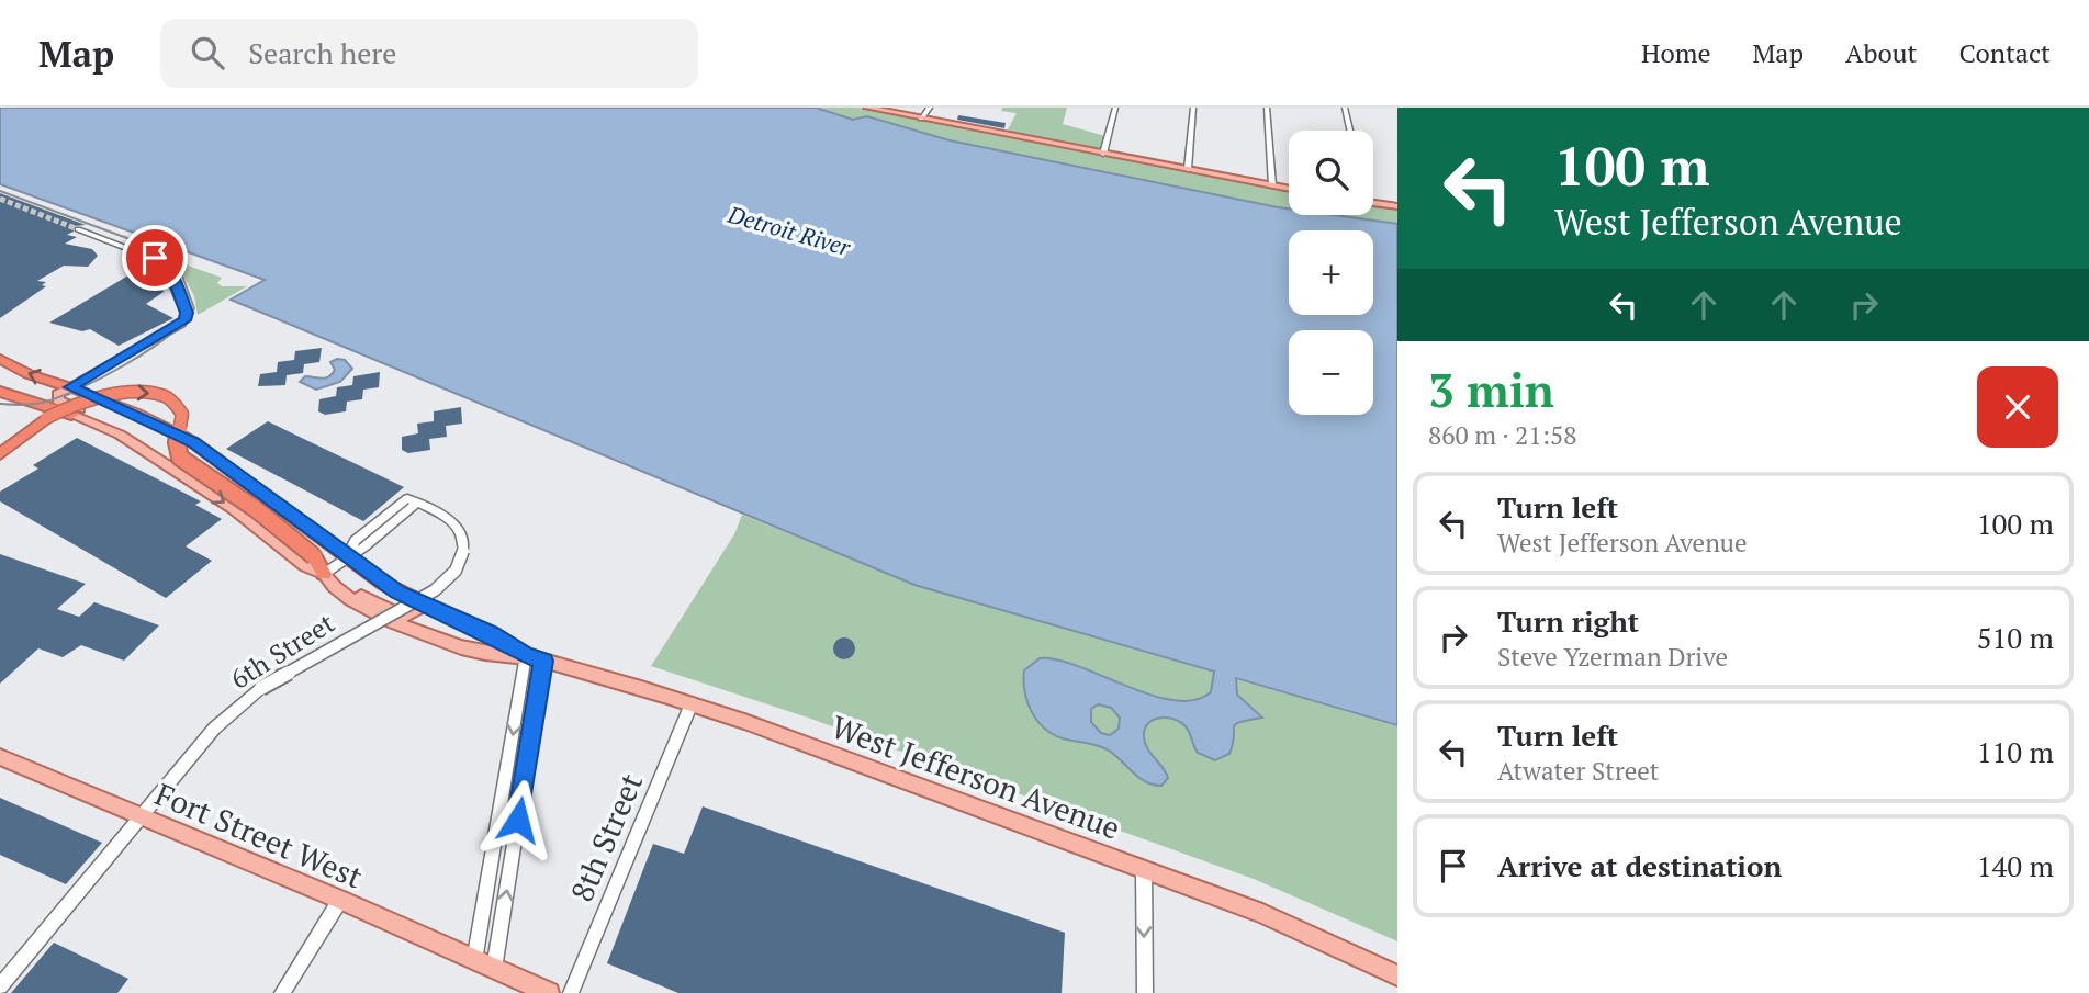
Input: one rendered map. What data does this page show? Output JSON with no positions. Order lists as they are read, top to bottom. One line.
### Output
{"streets":{"main road":["West Jefferson Avenue","Fort Street West"],"street":["6th Street","8th Street"]},"crossings":[["6th Street","West Jefferson Avenue"],["6th Street","Fort Street West"],["West Jefferson Avenue","8th Street"]],"water":["Detroit River"],"page":{"header":"Map","search":"Search here","nav":["Home","Map","About","Contact"],"turn":["100 m","West Jefferson Avenue"],"map_buttons":["+","−"],"heading":["3 min","860 m · 21:58"],"list":[{"name":"Turn left","note":"West Jefferson Avenue","value":"100 m"},{"name":"Turn right","note":"Steve Yzerman Drive","value":"510 m"},{"name":"Turn left","note":"Atwater Street","value":"110 m"},{"name":"Arrive at destination","value":"140 m"}]}}
